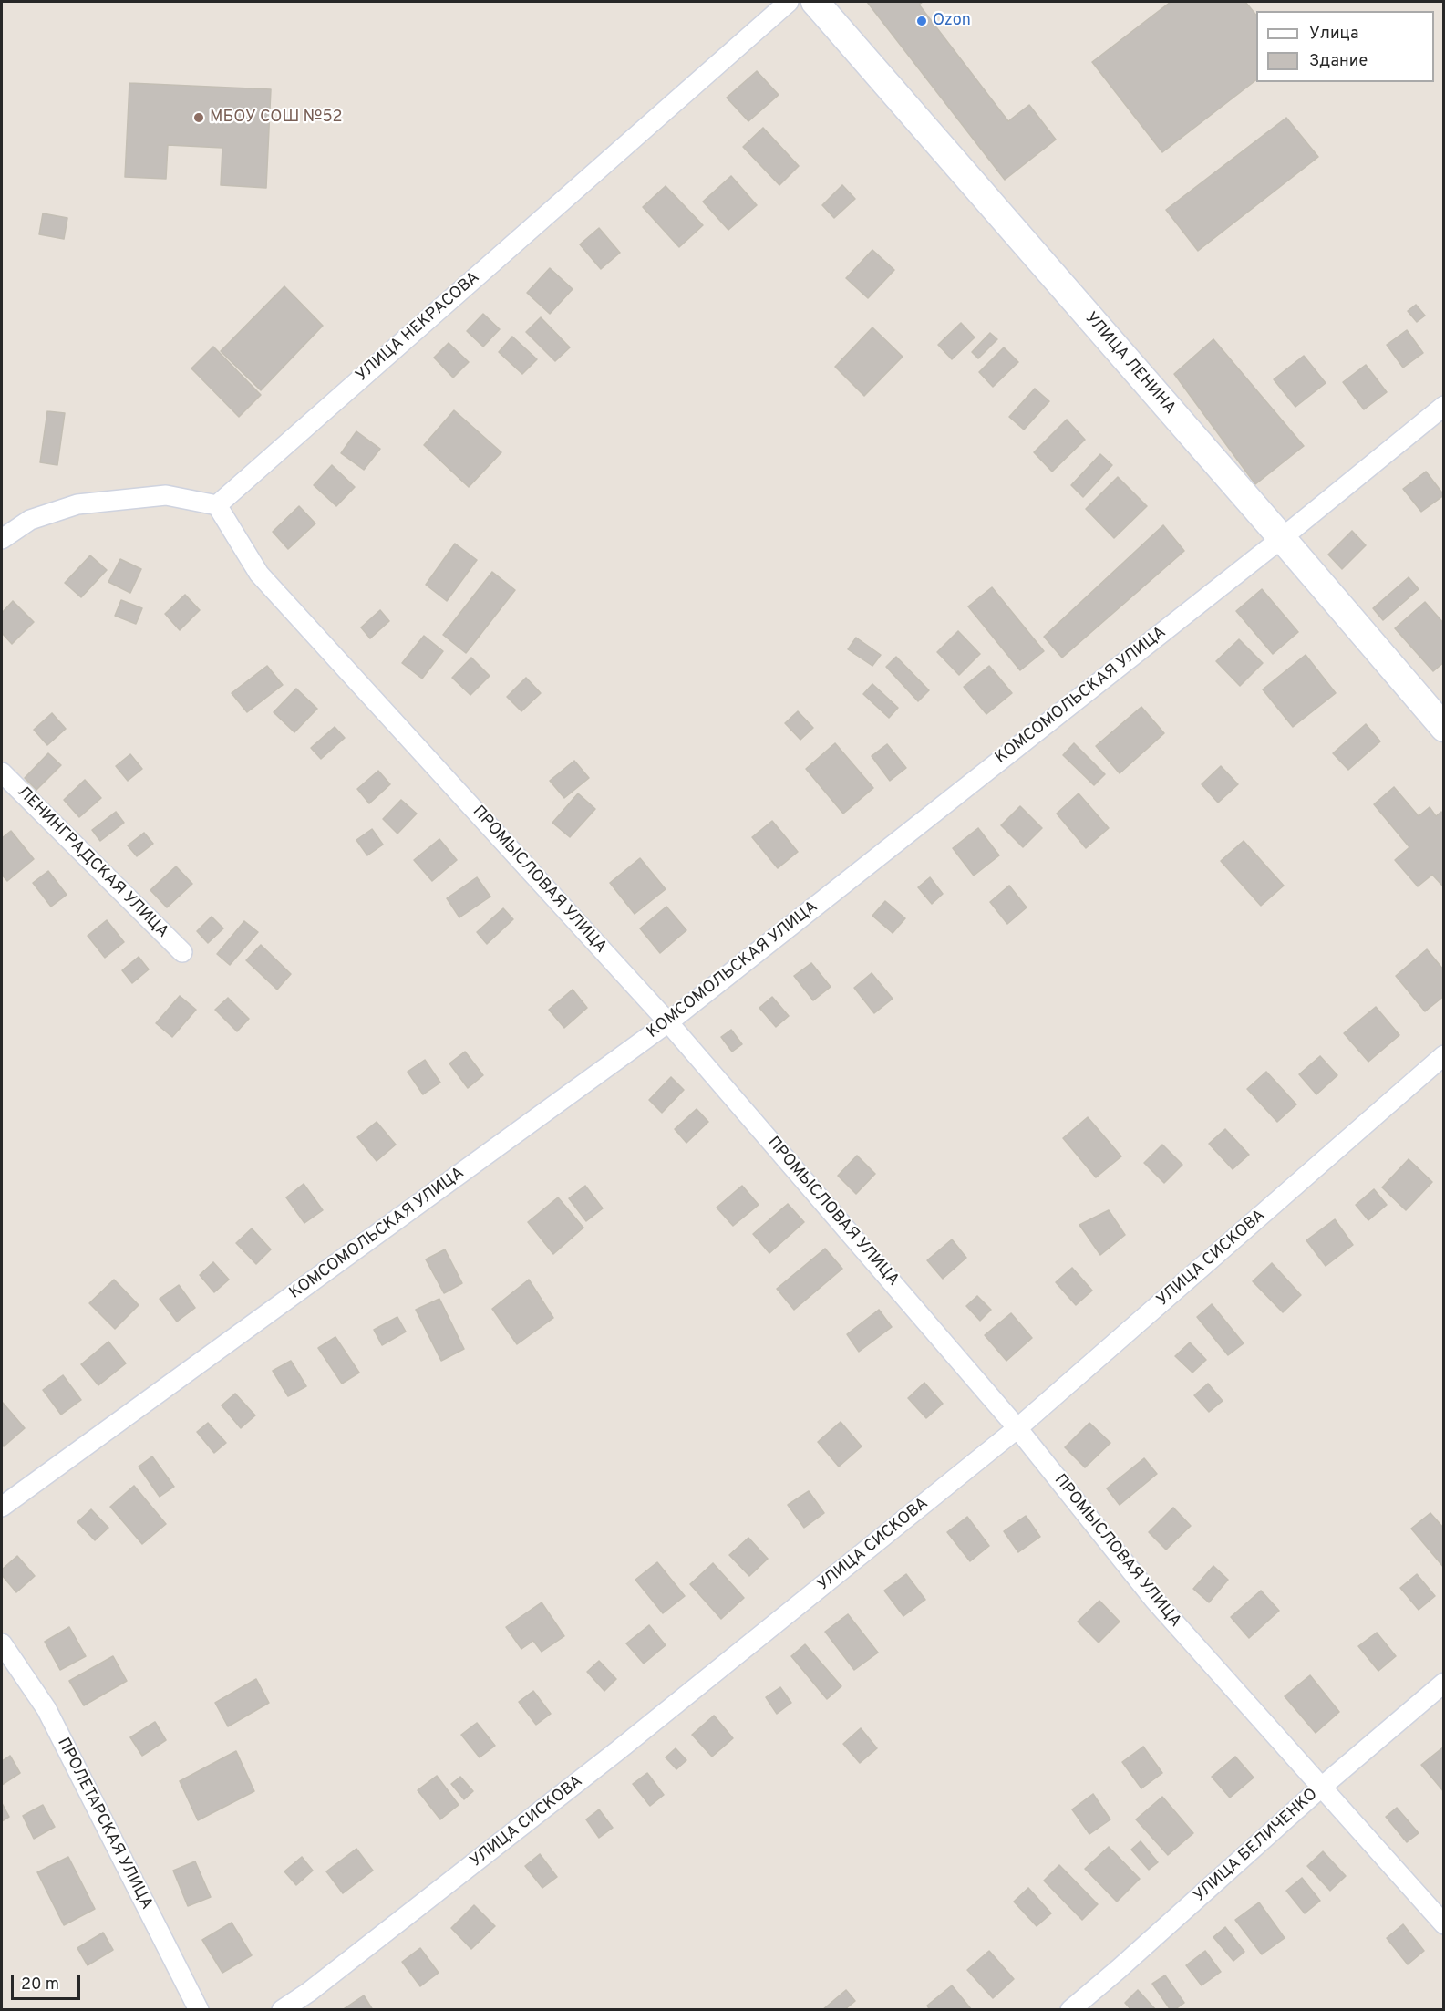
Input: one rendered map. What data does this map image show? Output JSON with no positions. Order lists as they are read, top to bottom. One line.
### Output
{"streets":{"street":["УЛИЦА НЕКРАСОВА","УЛИЦА ЛЕНИНА","КОМСОМОЛЬСКАЯ УЛИЦА","ЛЕНИНГРАДСКАЯ УЛИЦА","ПРОМЫСЛОВАЯ УЛИЦА","УЛИЦА СИСКОВА","ПРОЛЕТАРСКАЯ УЛИЦА","УЛИЦА БЕЛИЧЕНКО"]},"crossings":[["УЛИЦА НЕКРАСОВА","ПРОМЫСЛОВАЯ УЛИЦА"],["УЛИЦА ЛЕНИНА","КОМСОМОЛЬСКАЯ УЛИЦА"],["КОМСОМОЛЬСКАЯ УЛИЦА","ПРОМЫСЛОВАЯ УЛИЦА"],["ПРОМЫСЛОВАЯ УЛИЦА","УЛИЦА СИСКОВА"],["ПРОМЫСЛОВАЯ УЛИЦА","УЛИЦА БЕЛИЧЕНКО"]],"places":["Ozon","МБОУ СОШ №52"],"legend":["Улица","Здание"],"scale_bar":"20 m"}
